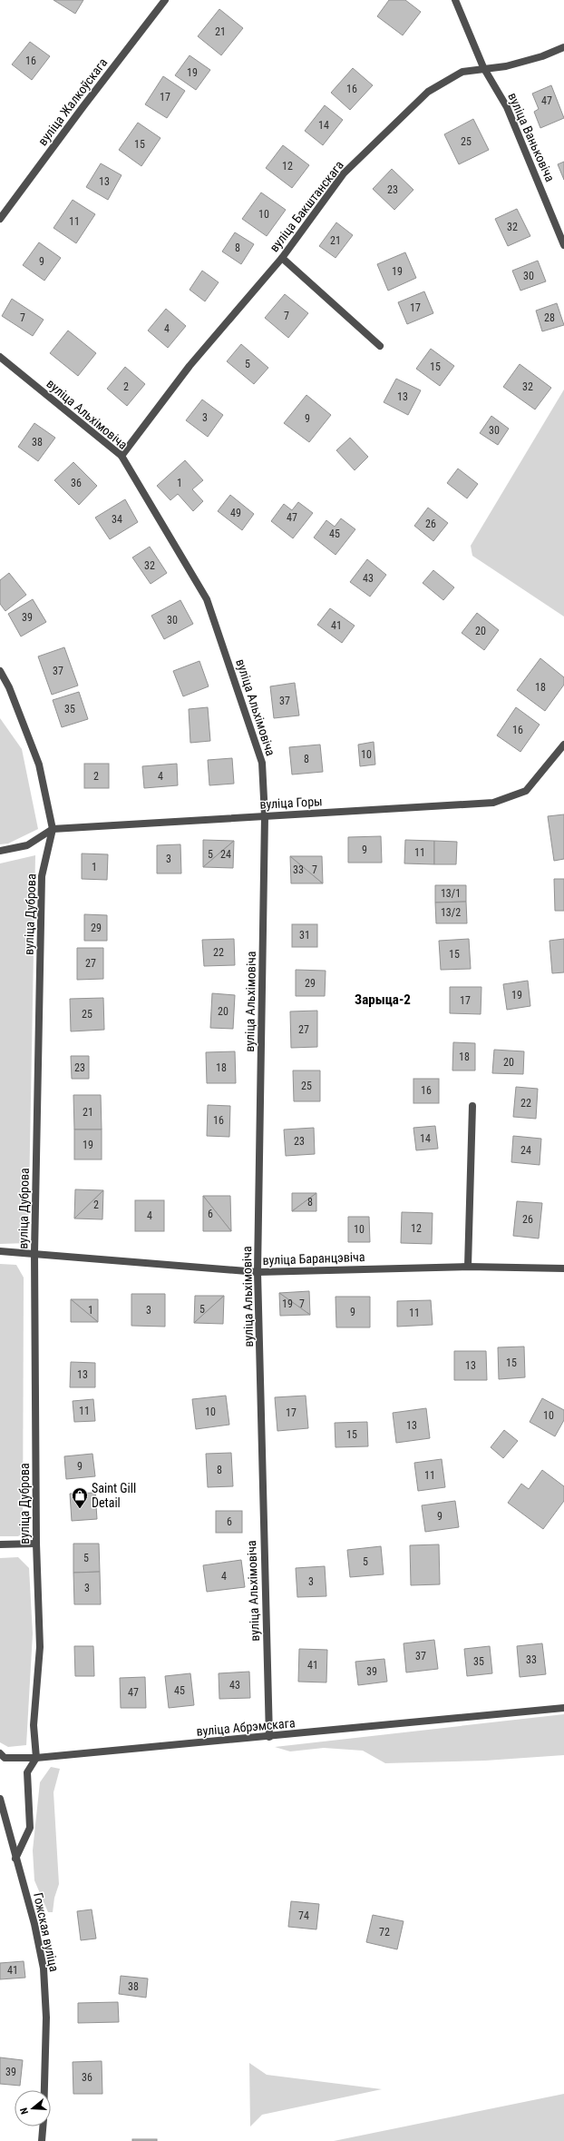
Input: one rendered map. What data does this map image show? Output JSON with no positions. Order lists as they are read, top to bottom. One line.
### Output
{"streets":{"street":["вуліца Жалкоўскага","вуліца Ваньковіча","вуліца Бакштанскага","вуліца Альхімовіча","вуліца Горы","вуліца Дуброва","вуліца Баранцэвіча","вуліца Абрэмскага","Гожская вуліца"]},"crossings":[["вуліца Ваньковіча","вуліца Бакштанскага"],["вуліца Бакштанскага","вуліца Альхімовіча"],["вуліца Альхімовіча","вуліца Горы"],["вуліца Альхімовіча","вуліца Баранцэвіча"],["вуліца Альхімовіча","вуліца Абрэмскага"],["вуліца Горы","вуліца Дуброва"],["вуліца Дуброва","вуліца Баранцэвіча"],["вуліца Дуброва","вуліца Абрэмскага"]],"districts":["Зарыца-2"],"places":{"shop":["Saint Gill Detail"]},"house_numbers":["21","16","19","16","17","47","14","25","15","12","13","23","10","11","32","21","8","9","19","30","17","7","7","28","4","5","15","2","32","13","3","9","30","38","36","1","49","47","34","26","45","32","43","39","30","41","20","37","18","37","35","16","10","8","2","4","9","11","5","24","3","1","33","7","13/1","13/2","29","31","22","15","27","29","19","17","20","25","27","18","20","23","18","25","16","22","21","16","14","23","19","24","8","2","6","4","26","12","10","19","7","5","1","3","9","11","15","13","13","11","10","17","10","13","15","9","8","11","9","6","5","5","4","3","3","37","33","35","41","39","43","45","47","74","72","41","38","39","36"],"north":"left"}
